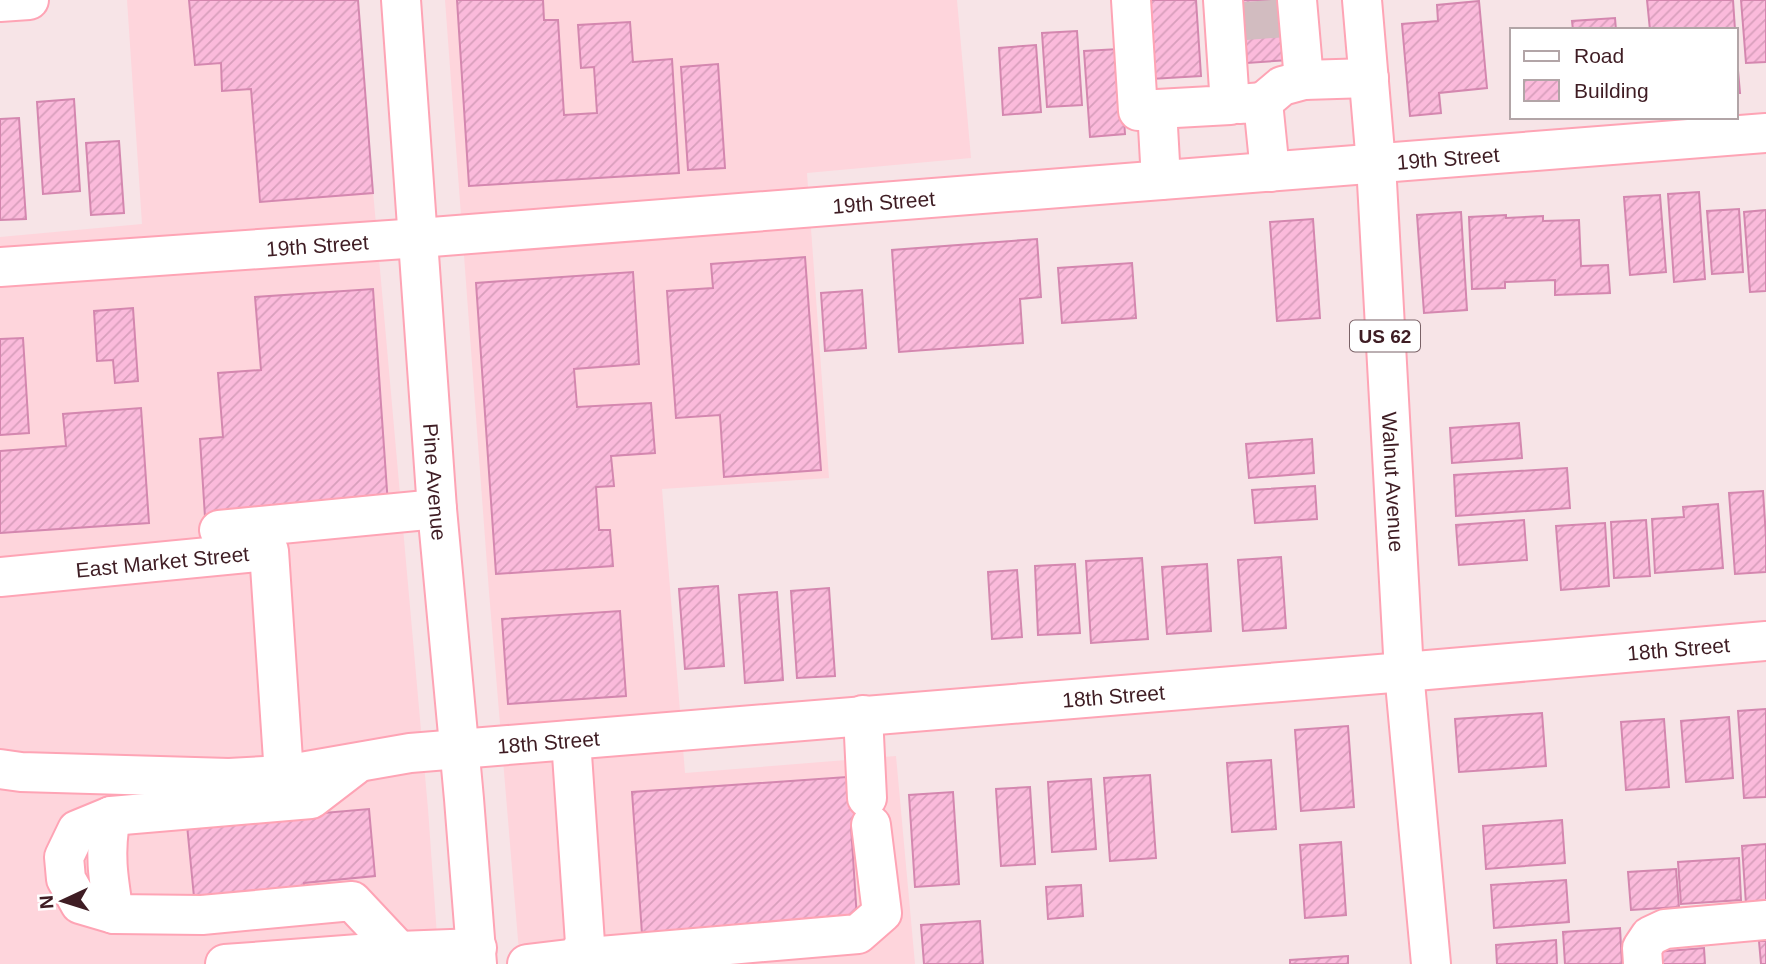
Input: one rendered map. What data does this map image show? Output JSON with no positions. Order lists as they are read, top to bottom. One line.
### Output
{"streets":{"street":["19th Street","US 62","Pine Avenue","Walnut Avenue","East Market Street","18th Street"]},"crossings":[["19th Street","Pine Avenue"],["19th Street","Walnut Avenue"],["Pine Avenue","East Market Street"],["Pine Avenue","18th Street"],["Walnut Avenue","18th Street"],["East Market Street","18th Street"]],"legend":["Road","Building"],"north":"left"}
